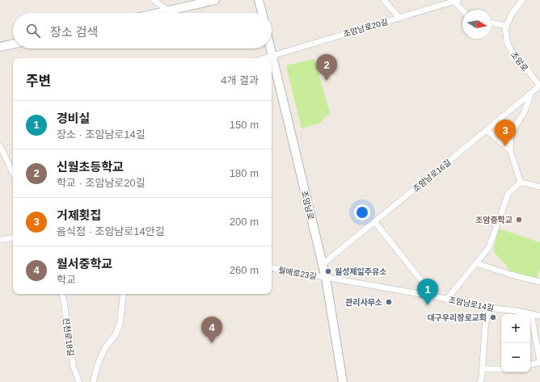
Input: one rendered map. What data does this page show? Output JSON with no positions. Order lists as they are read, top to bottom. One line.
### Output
{"streets":{"main road":["조암남로"],"street":["조암남로20길","조암로","조암남로16길","월배로23길","조암남로14길","진천로18길"]},"crossings":[["조암남로20길","조암남로"],["조암로","조암남로16길"],["조암남로16길","조암남로"],["조암남로","월배로23길"],["조암남로","조암남로14길"],["월배로23길","조암남로14길"]],"places":["조암중학교","월성제일주유소","관리사무소","대구우리장로교회"],"north":"right","page":{"search":"장소 검색","pins":["2","3","1","4"],"heading":["주변","4개 결과"],"list":[{"mark":"1","name":"경비실","note":"장소 · 조암남로14길","value":"150 m"},{"mark":"2","name":"신월초등학교","note":"학교 · 조암남로20길","value":"180 m"},{"mark":"3","name":"거제횟집","note":"음식점 · 조암남로14안길","value":"200 m"},{"mark":"4","name":"월서중학교","note":"학교","value":"260 m"}],"map_buttons":["+","−"]}}
